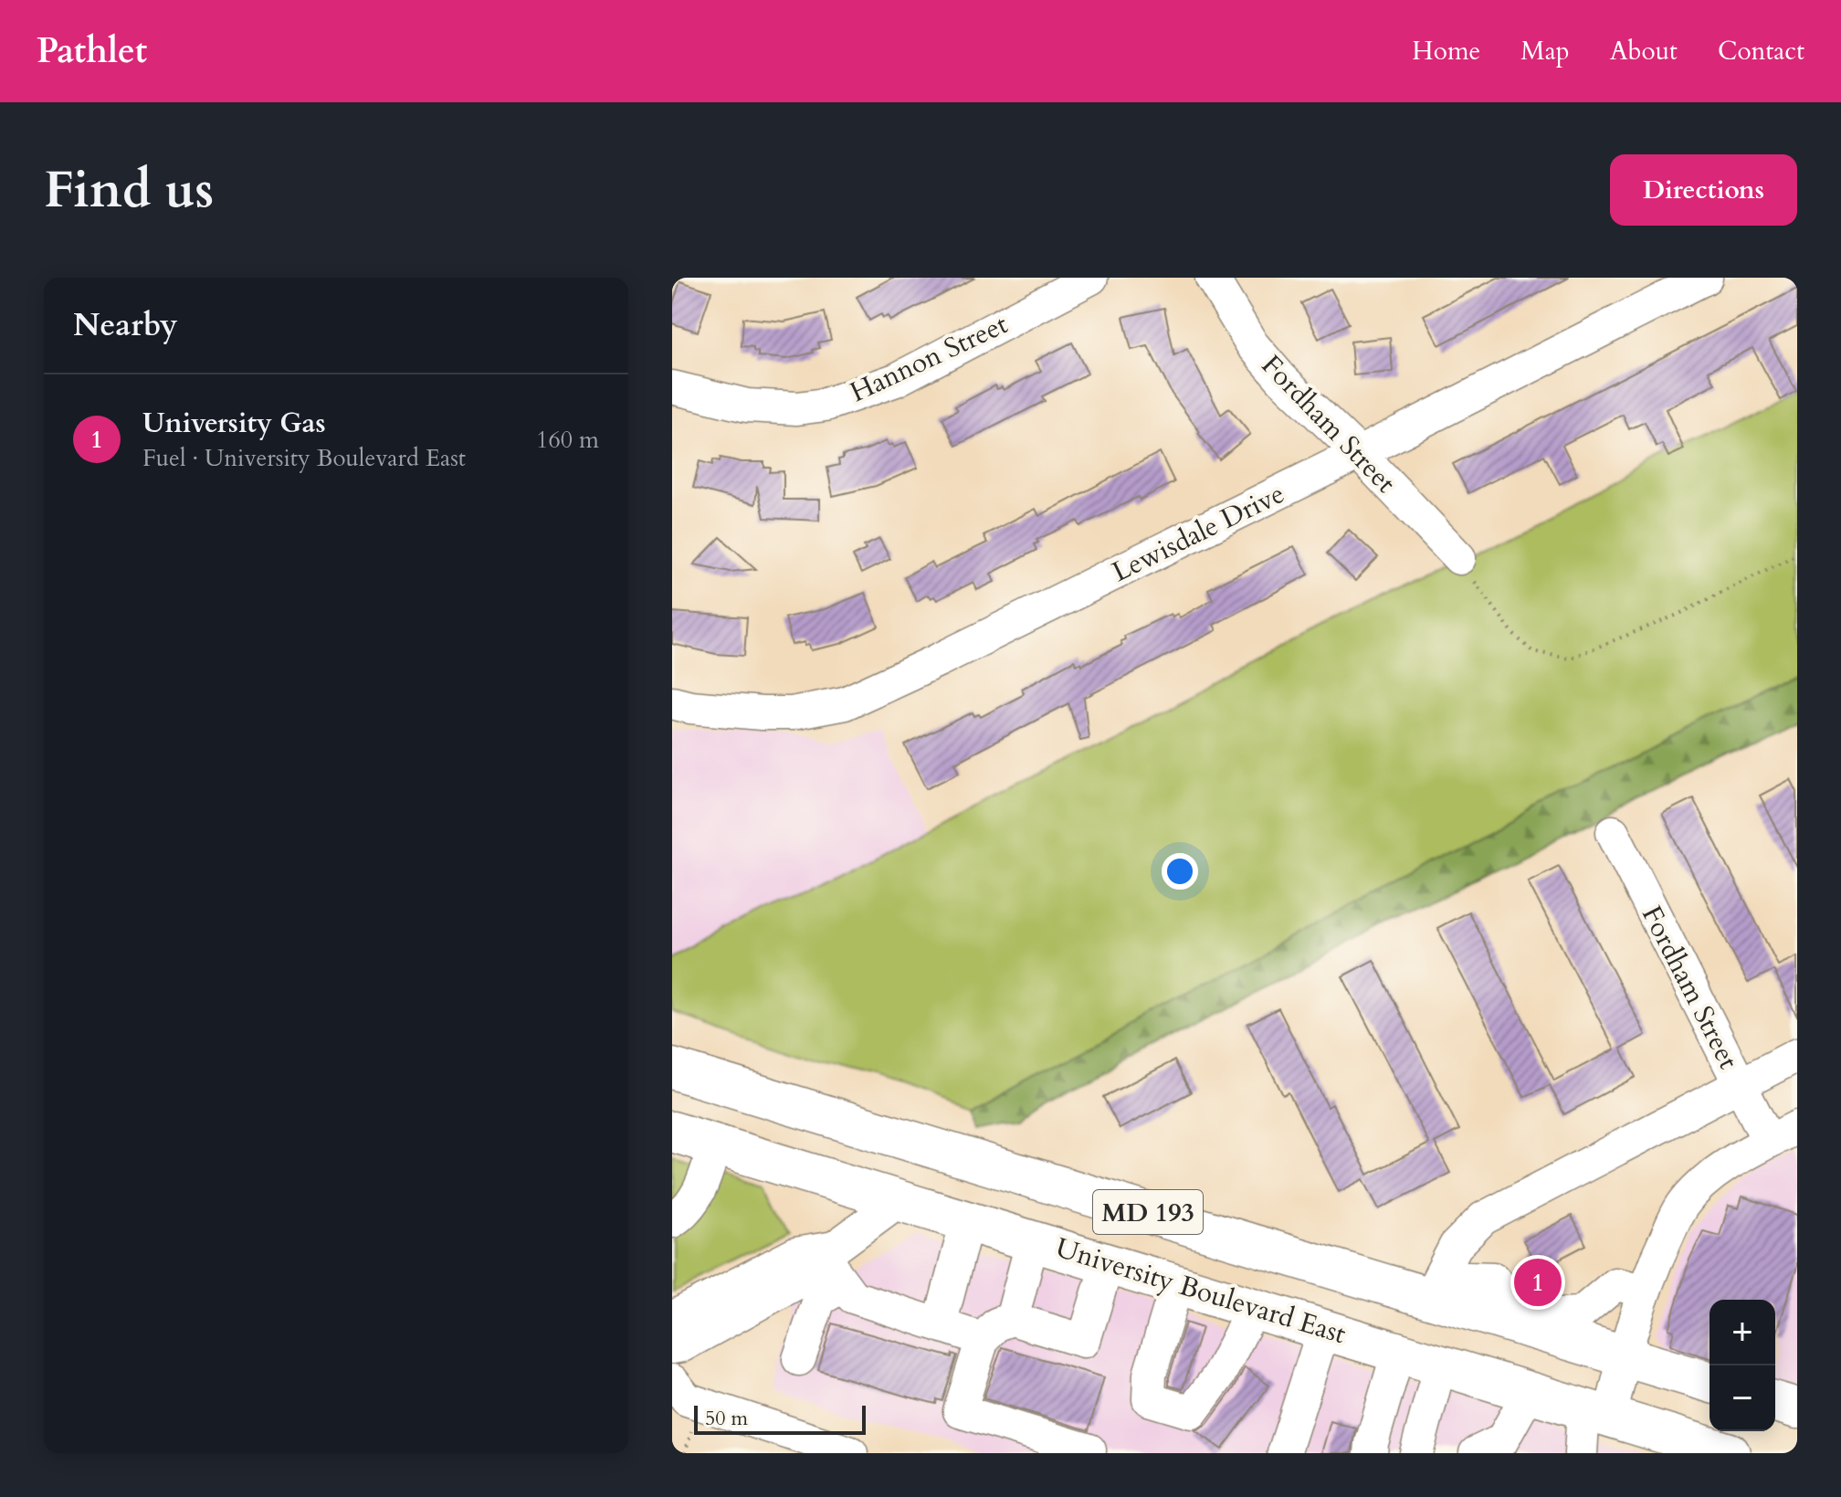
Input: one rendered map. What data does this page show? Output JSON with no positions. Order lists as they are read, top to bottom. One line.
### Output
{"streets":{"main road":["MD 193","University Boulevard East"],"street":["Hannon Street","Fordham Street","Lewisdale Drive"]},"crossings":[["Fordham Street","Lewisdale Drive"]],"scale_bar":"50 m","page":{"header":"Pathlet","nav":["Home","Map","About","Contact"],"buttons":"Directions","title":"Find us","heading":"Nearby","list":[{"mark":"1","name":"University Gas","note":"Fuel · University Boulevard East","value":"160 m"}],"pins":"1","map_buttons":["+","−"],"scale":"50 m"}}
